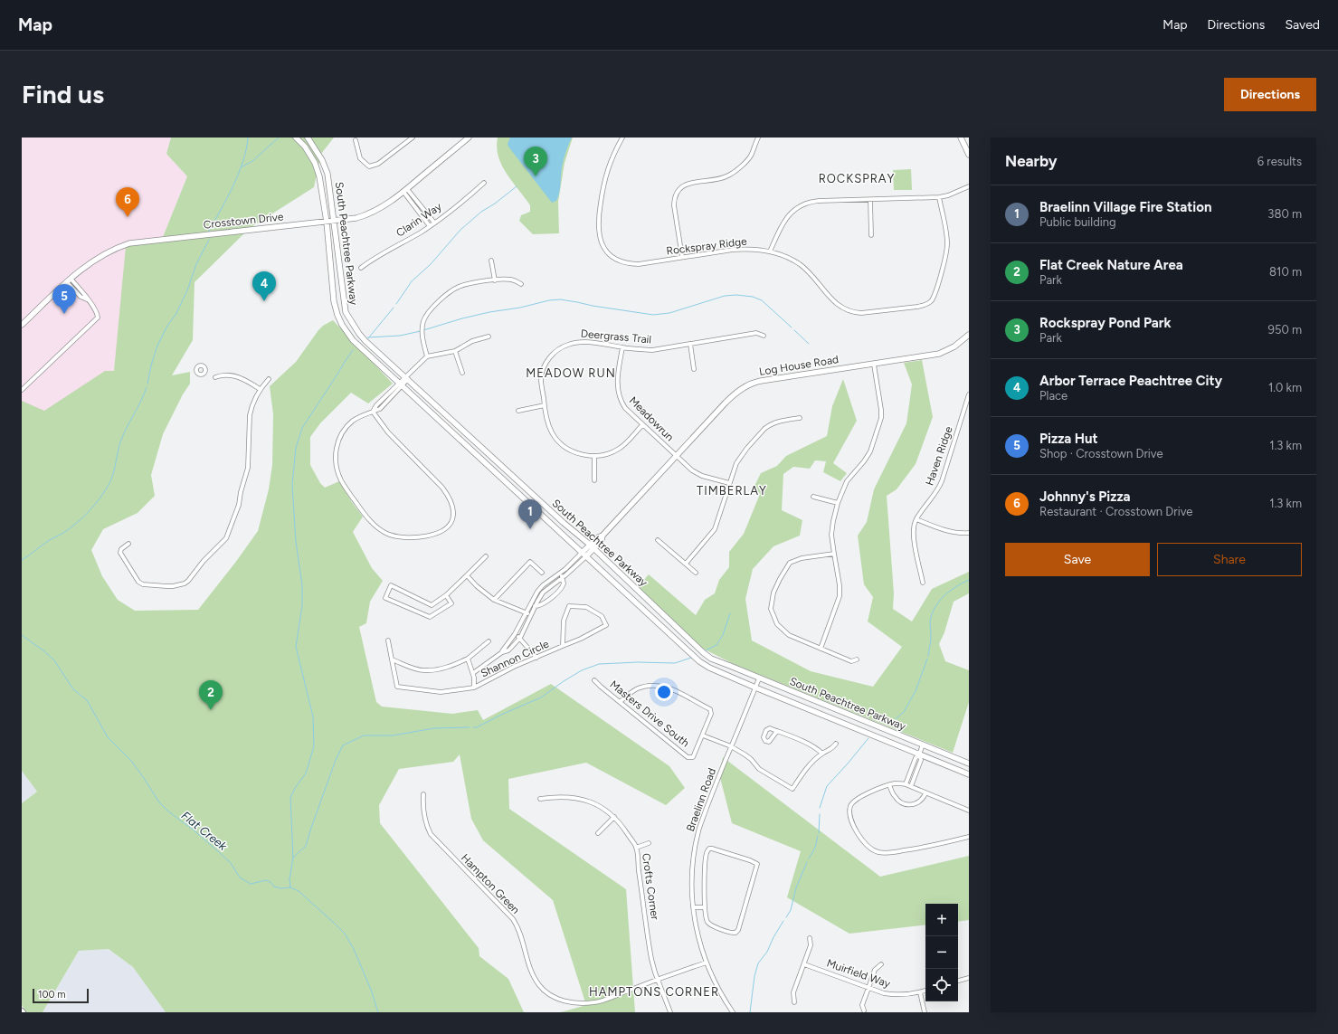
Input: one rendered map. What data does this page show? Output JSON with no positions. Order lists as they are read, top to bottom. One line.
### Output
{"streets":{"main road":["Crosstown Drive","South Peachtree Parkway","Log House Road"],"street":["Clarin Way","Rockspray Ridge","Deergrass Trail","Meadowrun","Haven Ridge","Shannon Circle","Masters Drive South","Braelinn Road","Hampton Green","Crofts Corner","Muirfield Way"]},"crossings":[["Crosstown Drive","South Peachtree Parkway"],["South Peachtree Parkway","Log House Road"],["South Peachtree Parkway","Braelinn Road"],["Deergrass Trail","Meadowrun"],["Log House Road","Meadowrun"],["Braelinn Road","Hampton Green"],["Hampton Green","Crofts Corner"]],"districts":["ROCKSPRAY","MEADOW RUN","TIMBERLAY","HAMPTONS CORNER"],"water":["Flat Creek"],"scale_bar":"100 m","page":{"header":"Map","nav":["Map","Directions","Saved"],"buttons":["Directions",["Save","Share"]],"title":"Find us","heading":["Nearby","6 results"],"pins":["3","6","4","5","1","2"],"list":[{"mark":"1","name":"Braelinn Village Fire Station","note":"Public building","value":"380 m"},{"mark":"2","name":"Flat Creek Nature Area","note":"Park","value":"810 m"},{"mark":"3","name":"Rockspray Pond Park","note":"Park","value":"950 m"},{"mark":"4","name":"Arbor Terrace Peachtree City","note":"Place","value":"1.0 km"},{"mark":"5","name":"Pizza Hut","note":"Shop · Crosstown Drive","value":"1.3 km"},{"mark":"6","name":"Johnny's Pizza","note":"Restaurant · Crosstown Drive","value":"1.3 km"}],"map_buttons":["+","−"],"scale":"100 m"}}
